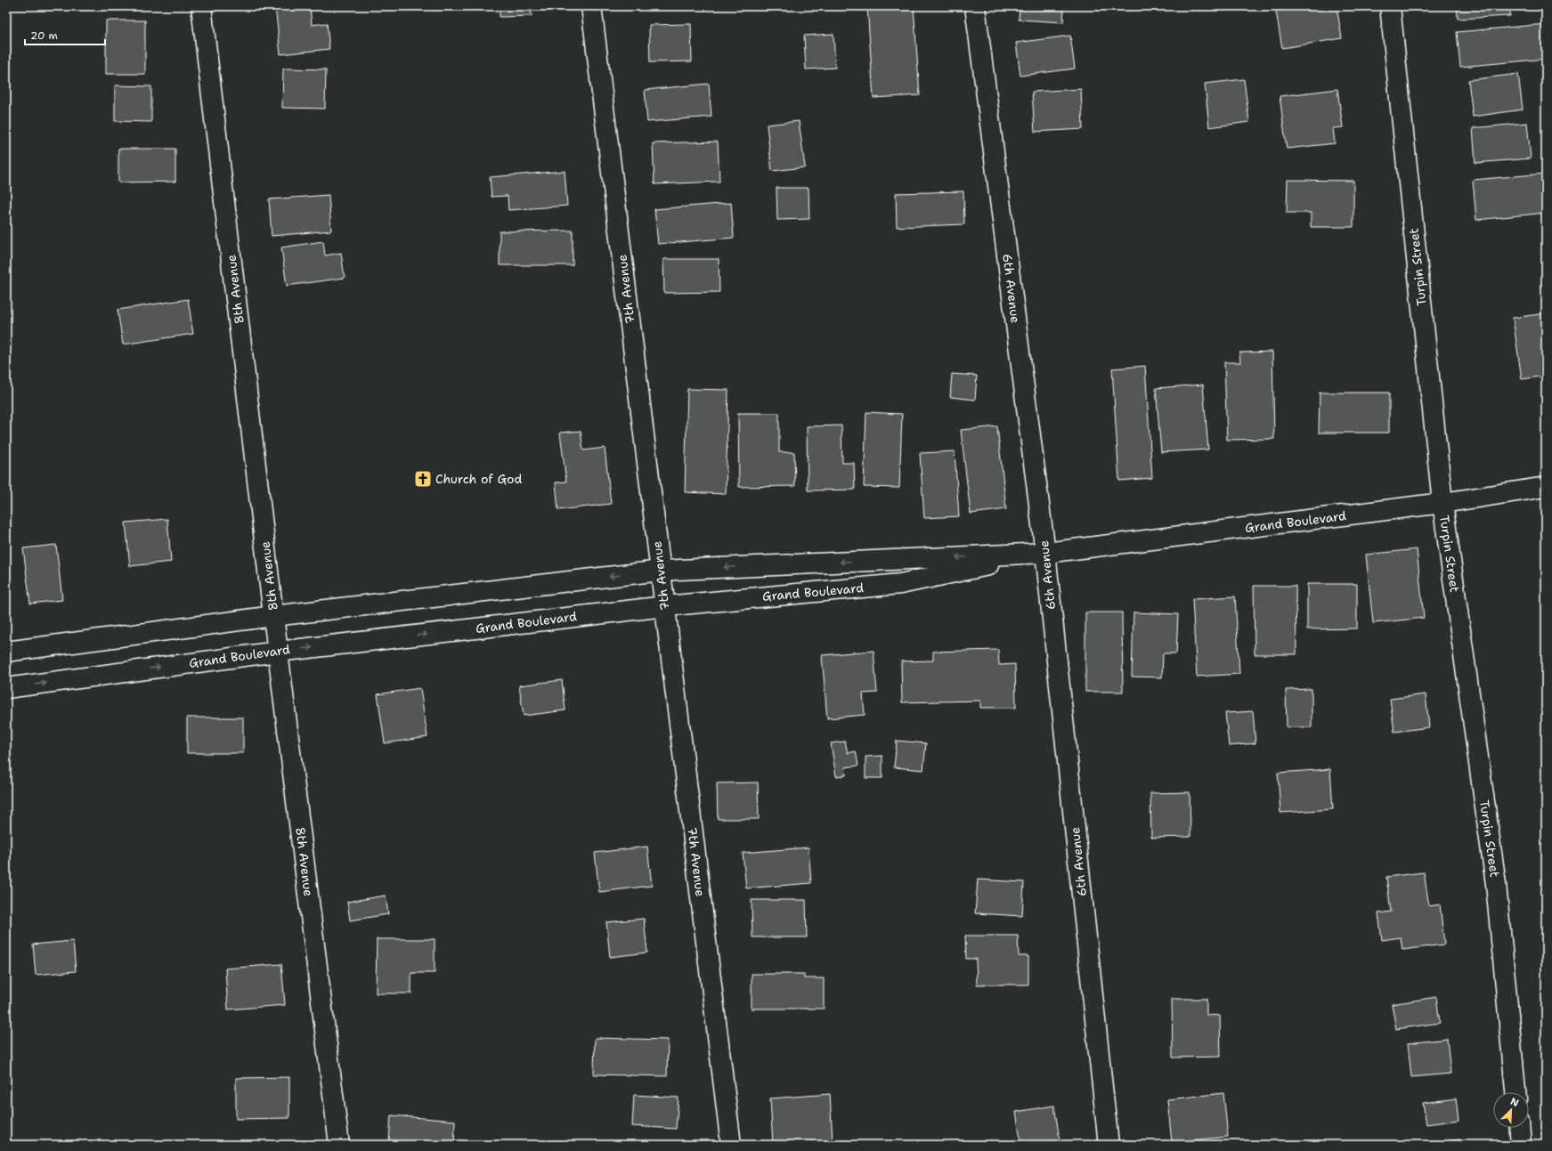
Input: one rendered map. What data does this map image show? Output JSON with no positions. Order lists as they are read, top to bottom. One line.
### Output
{"streets":{"street":["Turpin Street","6th Avenue","8th Avenue","7th Avenue","Grand Boulevard"]},"crossings":[["Turpin Street","Grand Boulevard"],["6th Avenue","Grand Boulevard"],["8th Avenue","Grand Boulevard"],["7th Avenue","Grand Boulevard"]],"places":{"church":["Church of God"]},"scale_bar":"20 m","north":"top right"}
